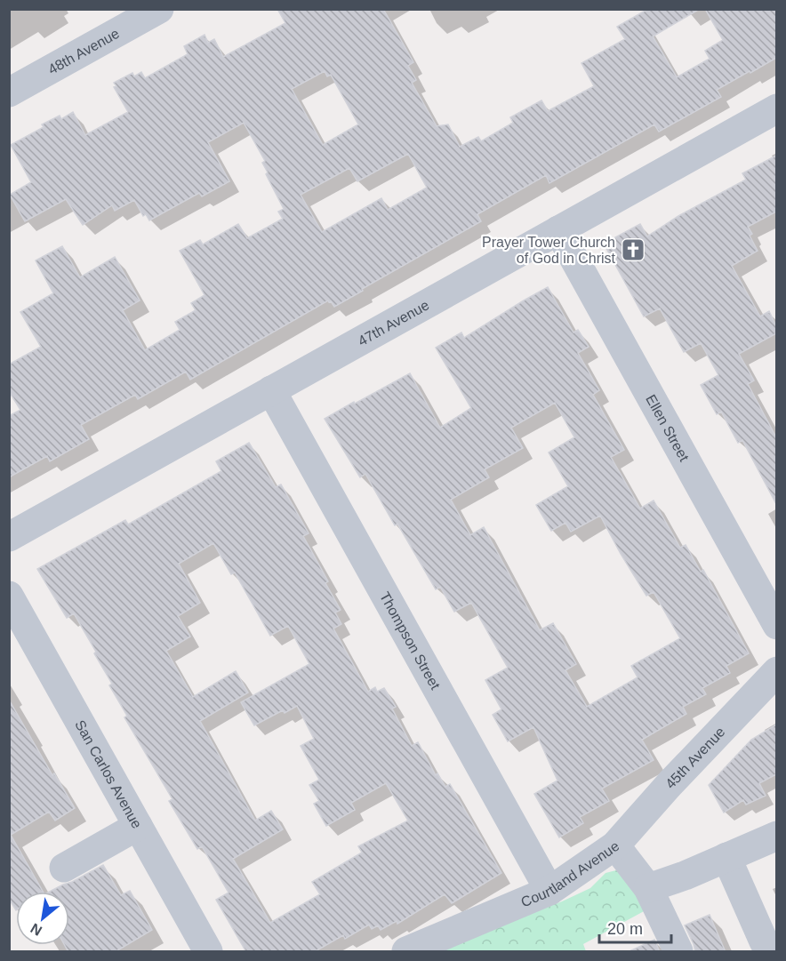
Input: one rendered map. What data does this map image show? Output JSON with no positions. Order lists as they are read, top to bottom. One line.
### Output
{"streets":{"street":["48th Avenue","47th Avenue","Ellen Street","Thompson Street","45th Avenue","San Carlos Avenue","Courtland Avenue"]},"crossings":[["47th Avenue","Ellen Street"],["47th Avenue","Thompson Street"],["Thompson Street","Courtland Avenue"],["45th Avenue","Courtland Avenue"]],"places":{"church":["Prayer Tower Church of God in Christ"]},"scale_bar":"20 m","north":"bottom left"}
